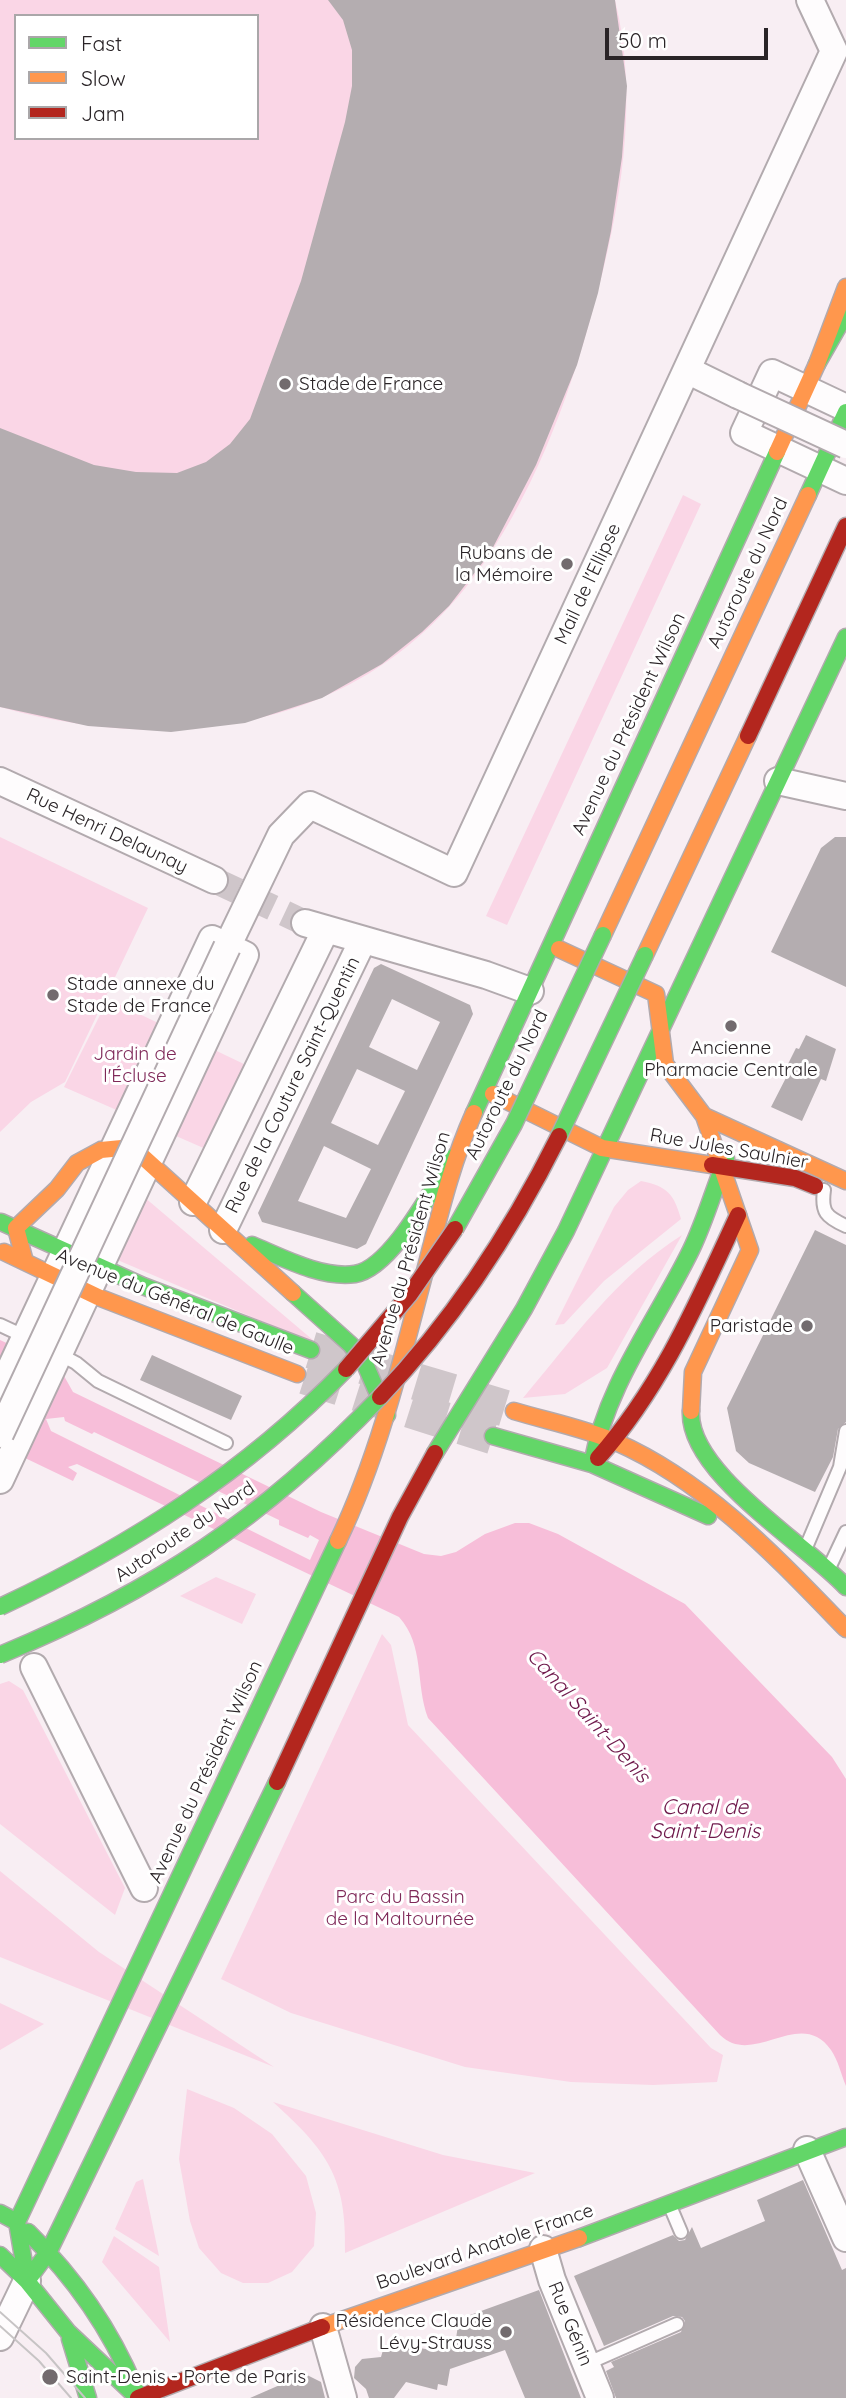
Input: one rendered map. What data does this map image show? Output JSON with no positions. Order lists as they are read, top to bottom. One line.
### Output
{"streets":{"main road":["Autoroute du Nord","Avenue du Président Wilson","Rue Jules Saulnier","Avenue du Général de Gaulle","Boulevard Anatole France"],"street":["Mail de l'Ellipse","Rue Henri Delaunay","Rue de la Couture Saint-Quentin","Rue Génin"]},"crossings":[["Avenue du Président Wilson","Rue Jules Saulnier"],["Boulevard Anatole France","Rue Génin"]],"water":["Canal Saint-Denis","Canal de Saint-Denis"],"parks":["Jardin de l'Écluse","Parc du Bassin de la Maltournée"],"places":["Stade de France","Rubans de la Mémoire","Stade annexe du Stade de France","Ancienne Pharmacie Centrale","Paristade","Résidence Claude Lévy-Strauss","Saint-Denis - Porte de Paris"],"legend":["Fast","Slow","Jam"],"scale_bar":"50 m"}
